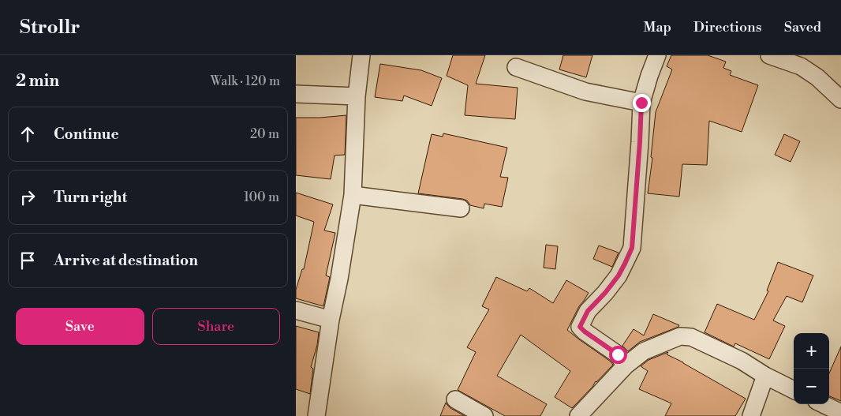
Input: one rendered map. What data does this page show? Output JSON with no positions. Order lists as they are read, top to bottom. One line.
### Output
{"page":{"header":"Strollr","nav":["Map","Directions","Saved"],"heading":["2 min","Walk · 120 m"],"list":[["Continue","20 m"],["Turn right","100 m"],"Arrive at destination"],"buttons":["Save","Share"],"map_buttons":["+","−"]}}
